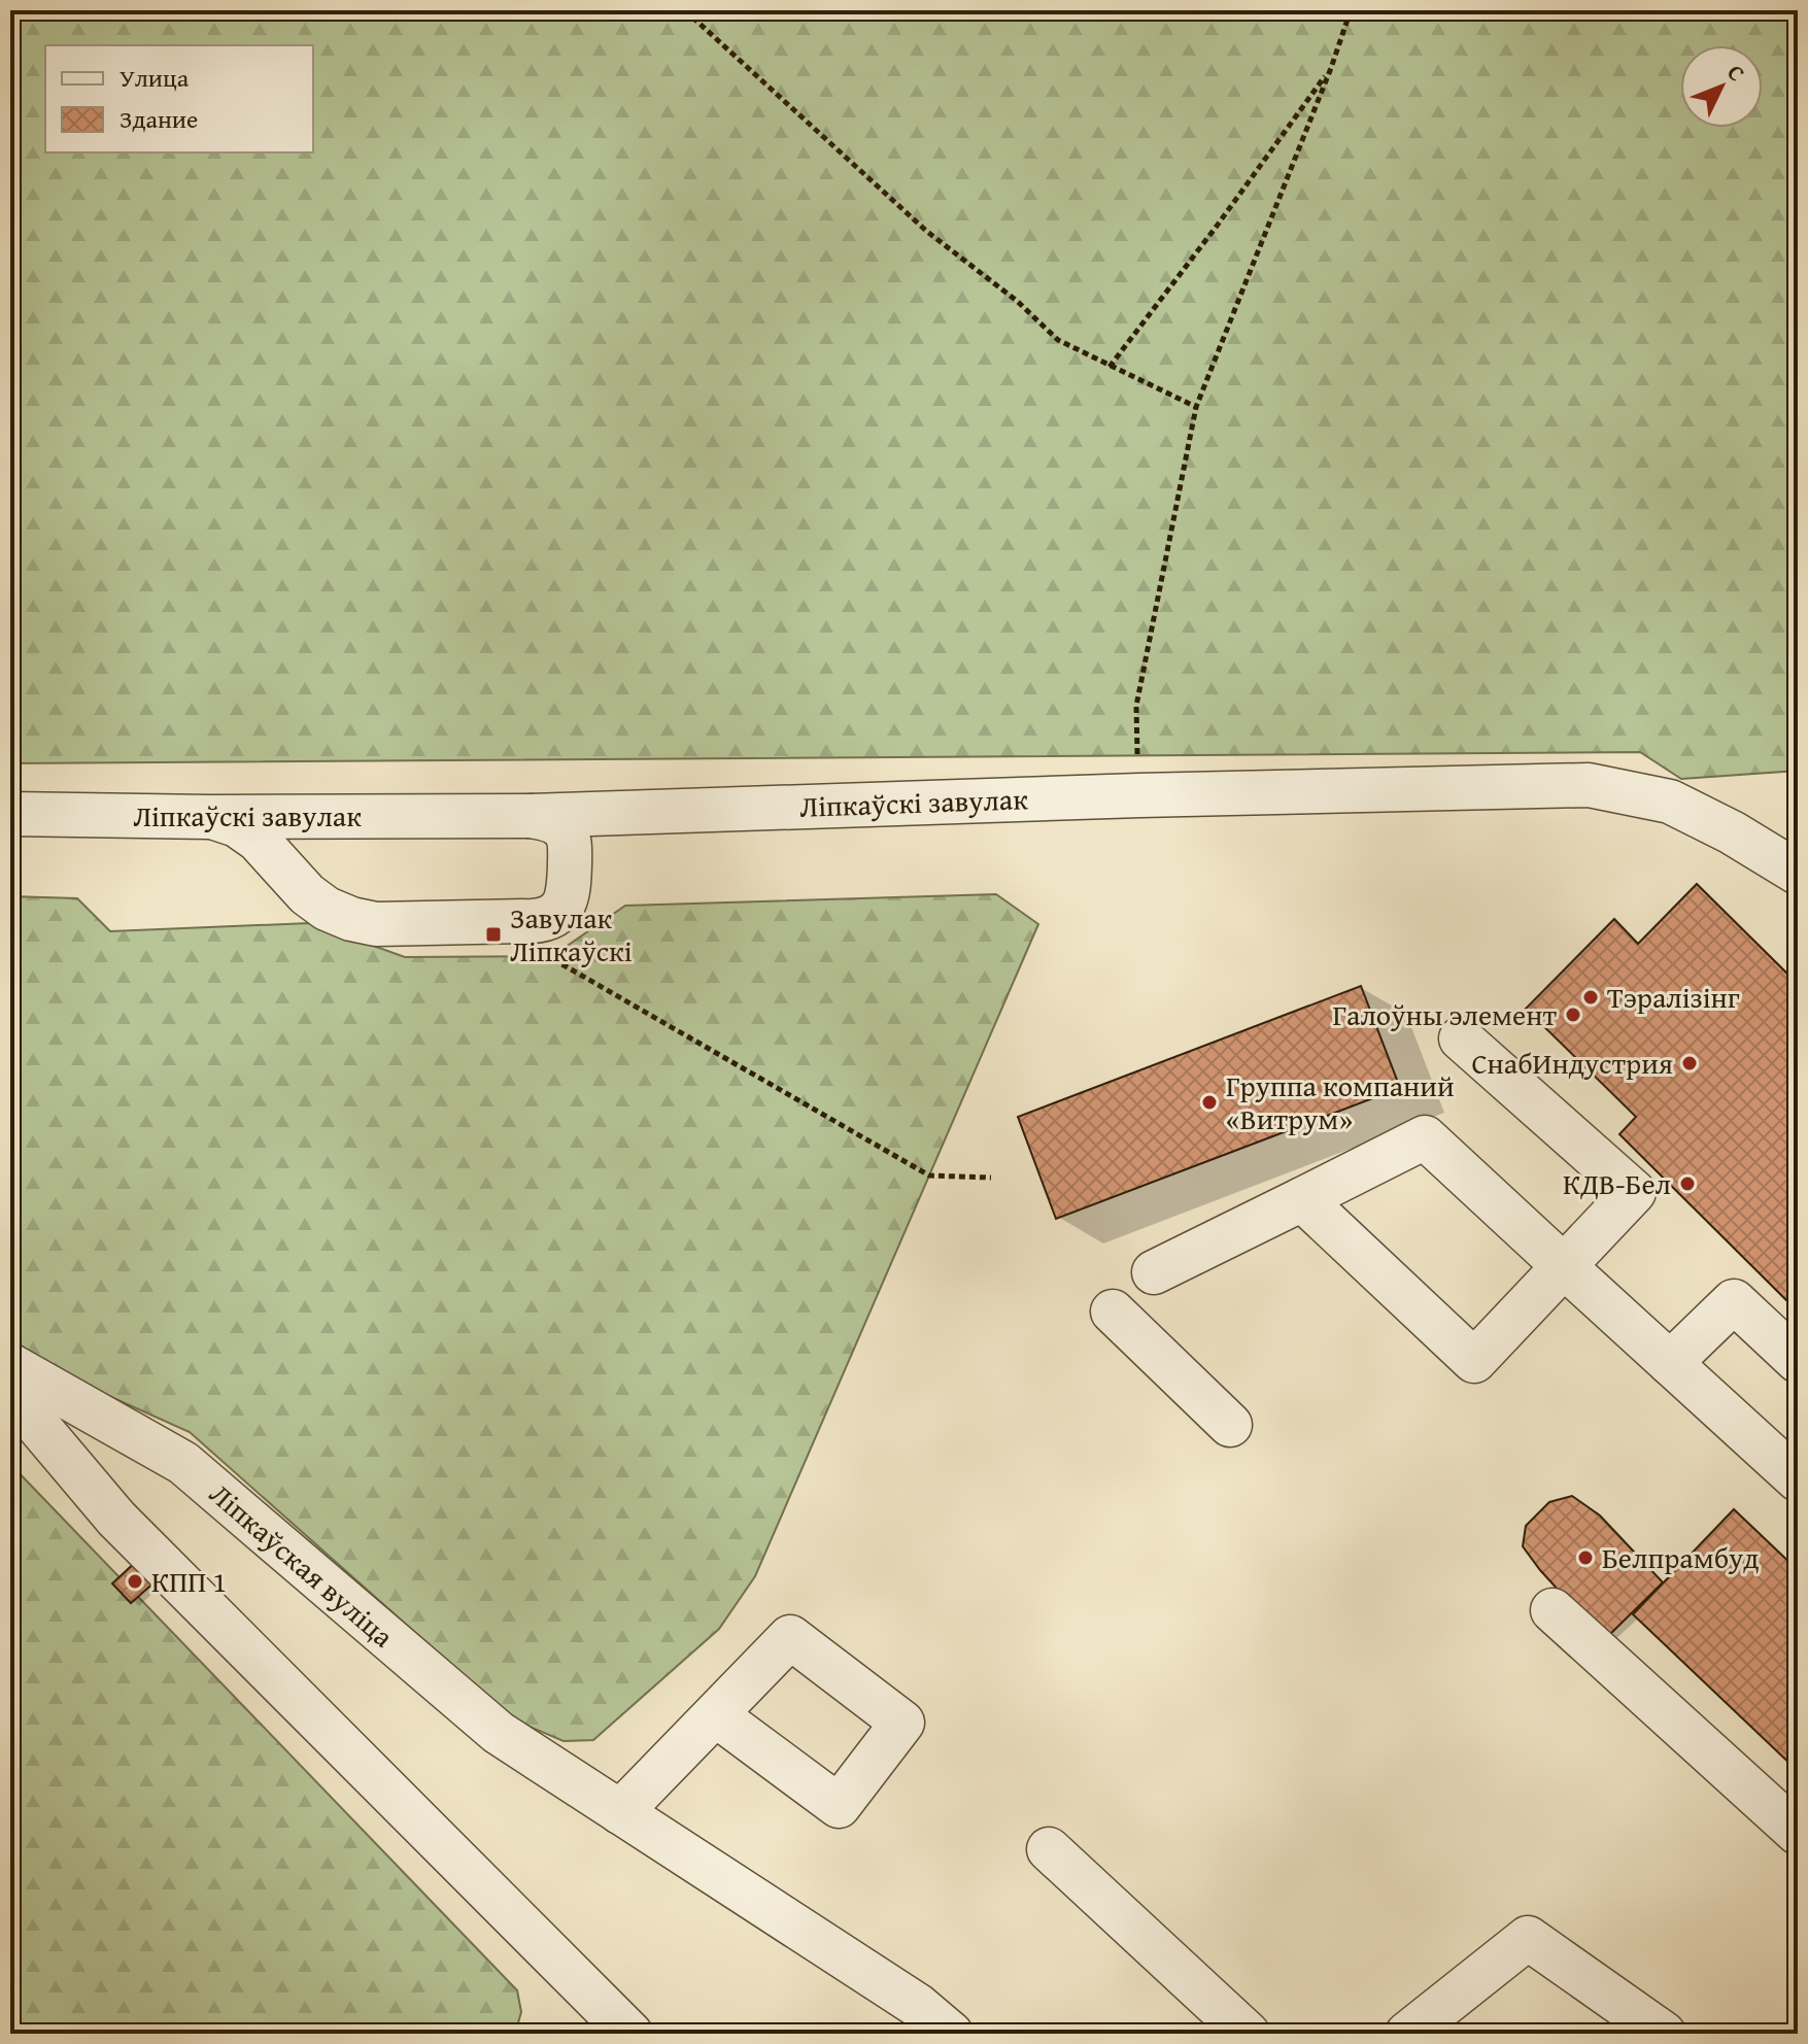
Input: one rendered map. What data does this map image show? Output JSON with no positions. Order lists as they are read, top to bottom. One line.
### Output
{"streets":{"street":["Ліпкаўскі завулак","Ліпкаўская вуліца"]},"places":{"transit":["Завулак Ліпкаўскі"],"other":["Тэралізінг","Галоўны элемент","СнабИндустрия","Группа компаний «Витрум»","КДВ-Бел","Белпрамбуд","КПП 1"]},"legend":["Улица","Здание"],"north":"top right"}
